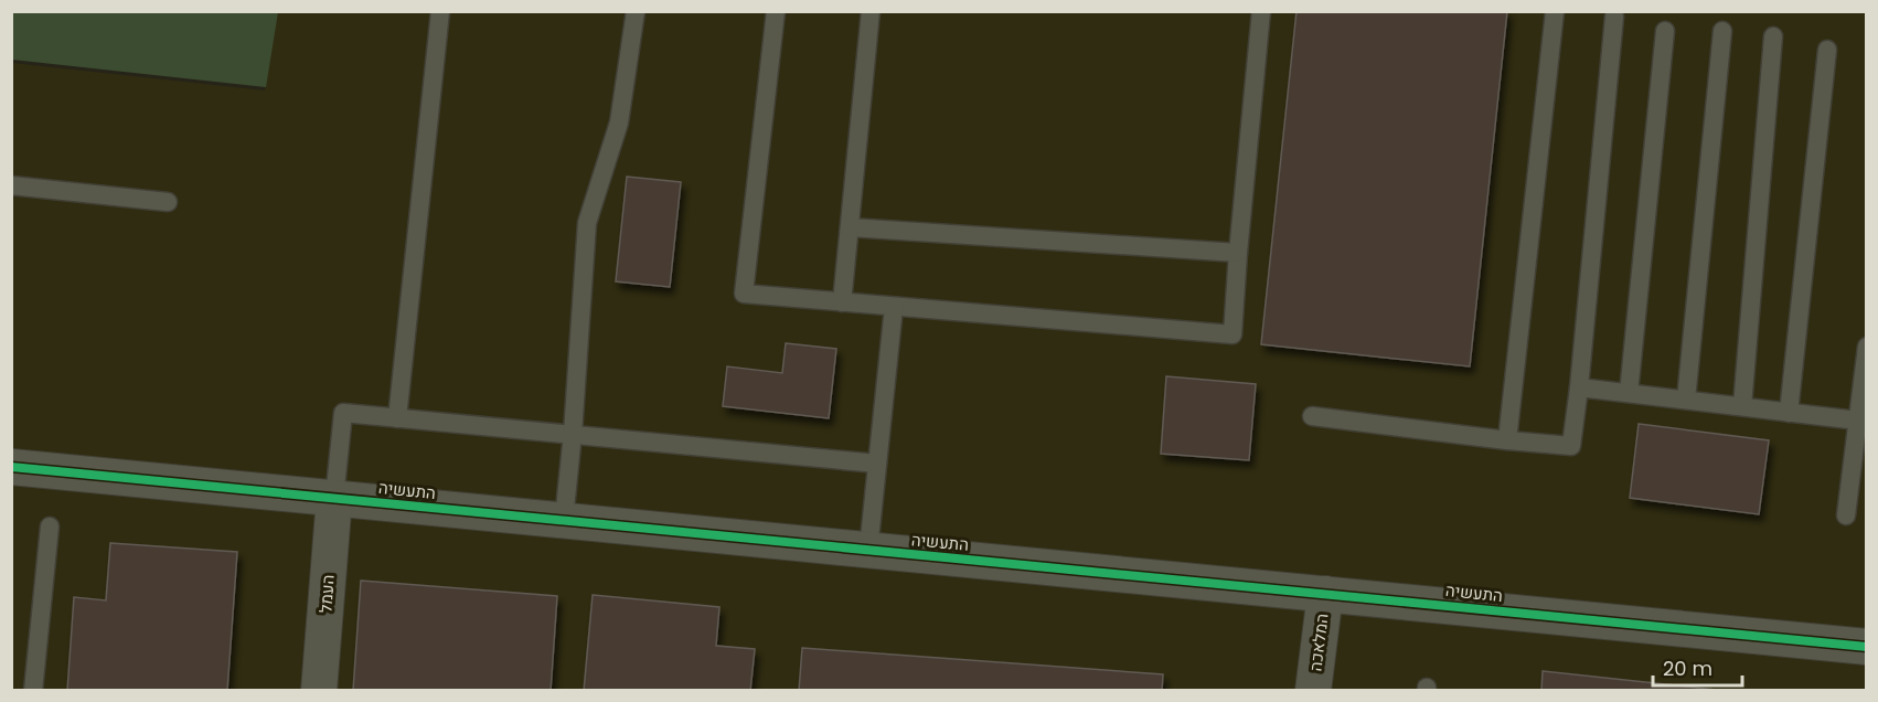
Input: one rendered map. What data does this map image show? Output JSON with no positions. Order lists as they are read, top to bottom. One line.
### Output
{"streets":{"street":["התעשיה","העמל","המלאכה"]},"crossings":[["התעשיה","העמל"],["התעשיה","המלאכה"]],"scale_bar":"20 m"}
